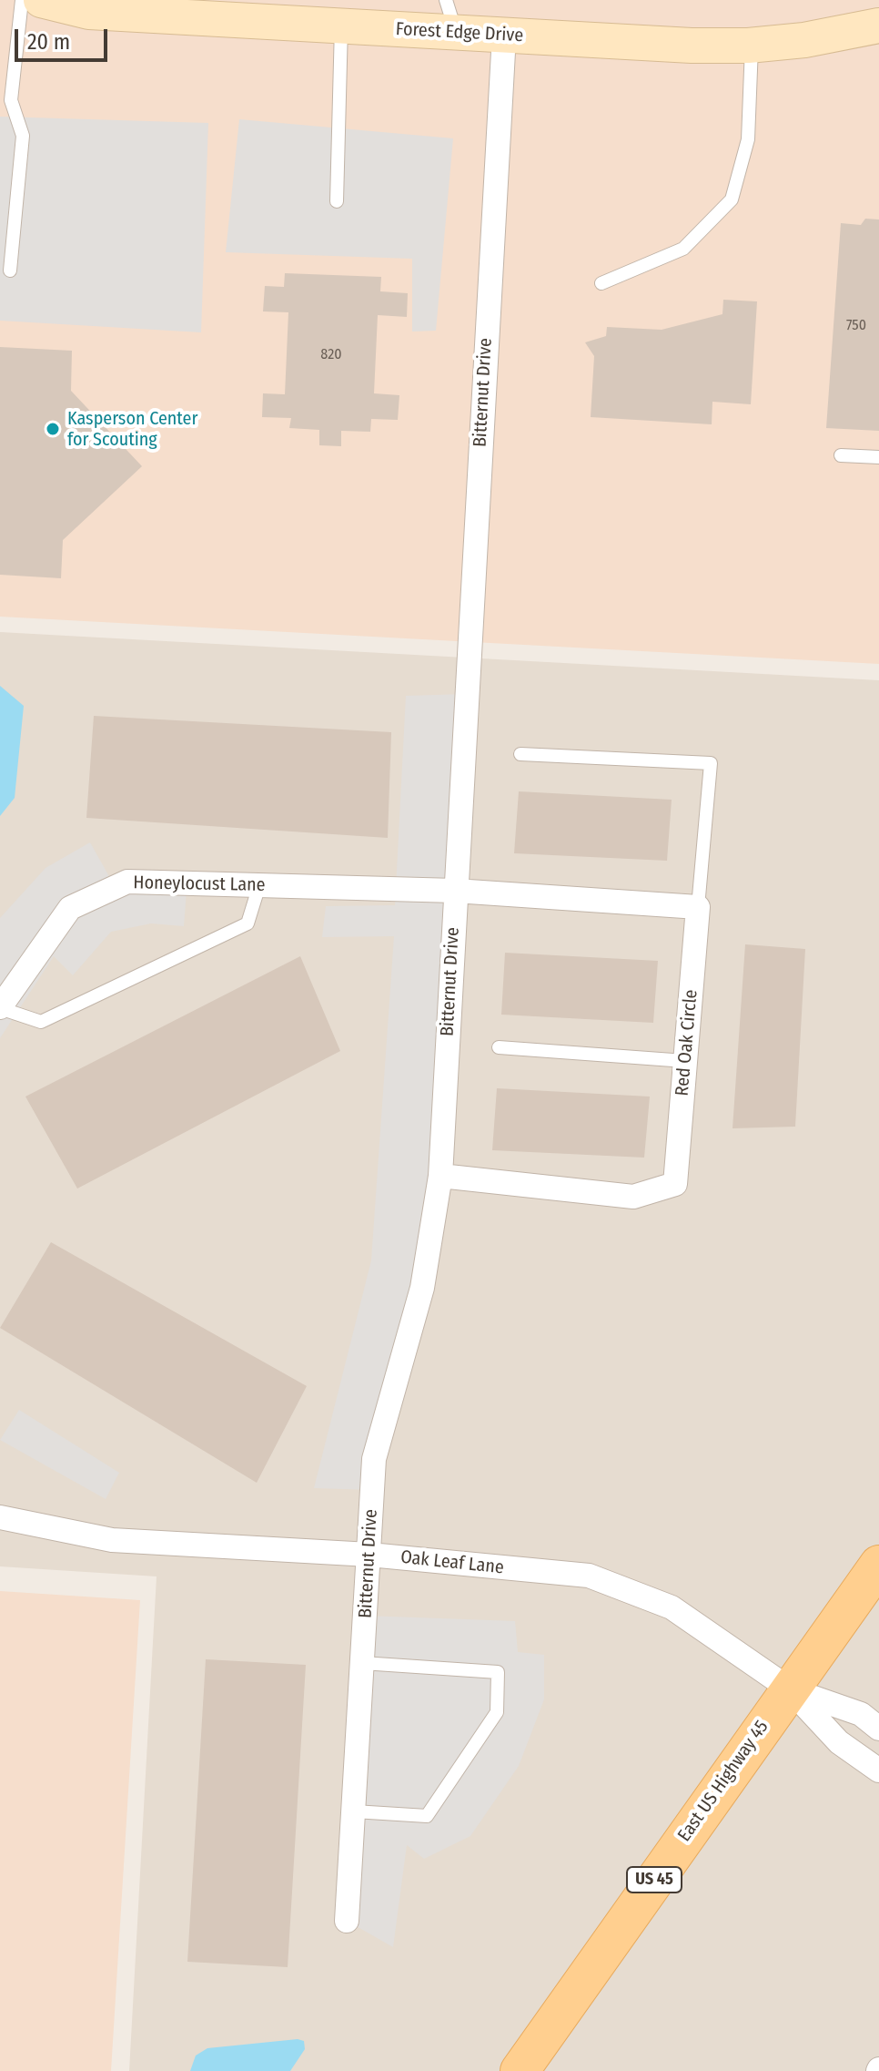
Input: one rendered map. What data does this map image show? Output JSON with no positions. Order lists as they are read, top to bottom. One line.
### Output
{"streets":{"main road":["East US Highway 45","US 45"],"street":["Forest Edge Drive","Bitternut Drive","Honeylocust Lane","Red Oak Circle","Oak Leaf Lane"]},"crossings":[["Forest Edge Drive","Bitternut Drive"],["Bitternut Drive","Honeylocust Lane"],["Bitternut Drive","Red Oak Circle"],["Bitternut Drive","Oak Leaf Lane"],["Oak Leaf Lane","East US Highway 45"]],"places":["Kasperson Center for Scouting"],"house_numbers":["750","820"],"scale_bar":"20 m"}
